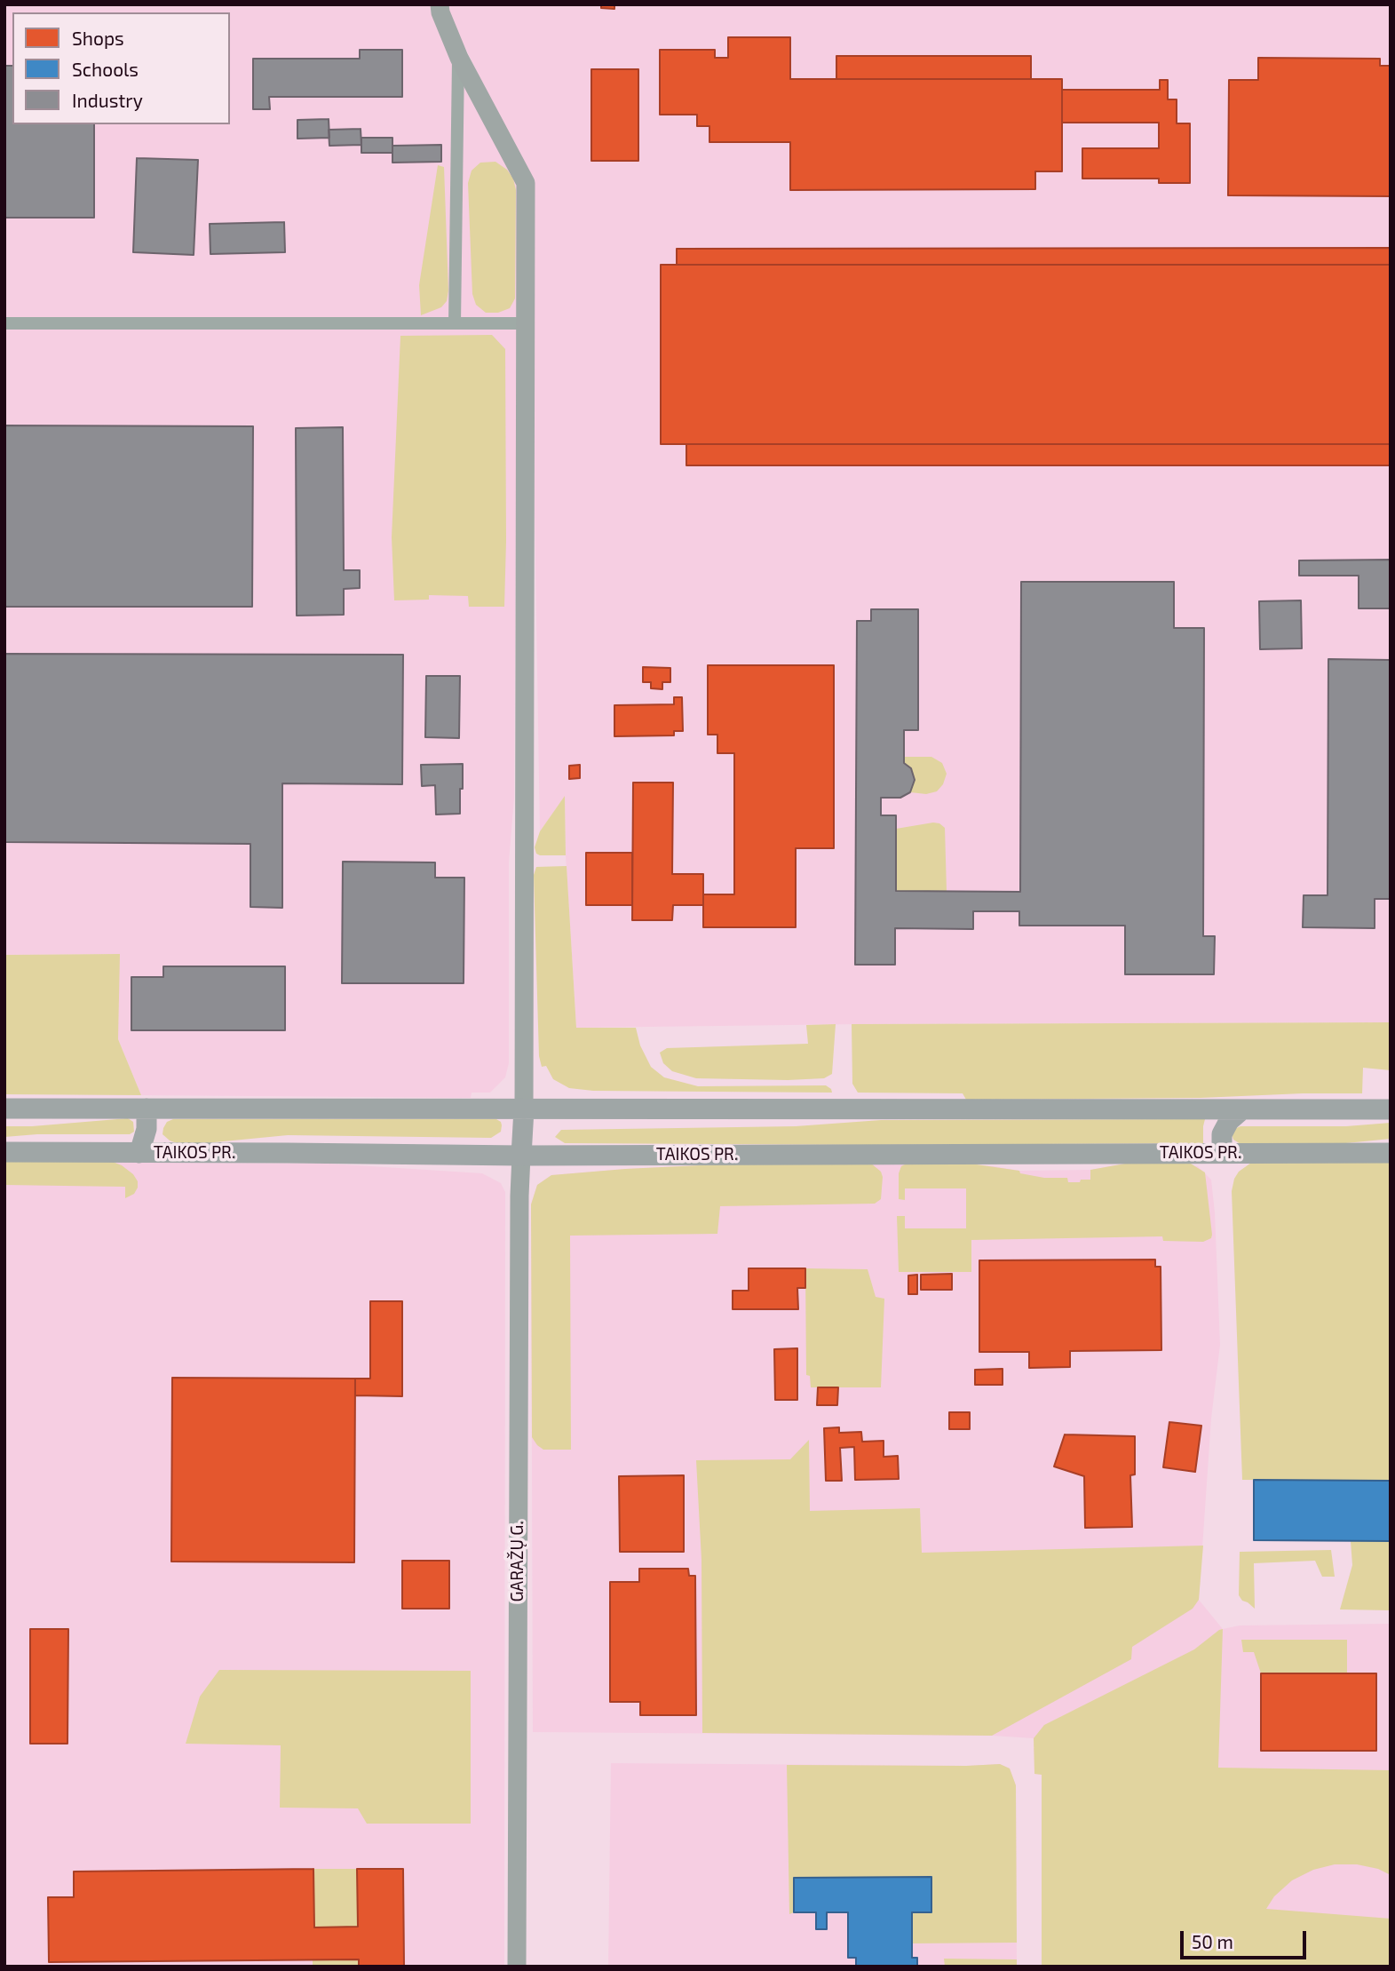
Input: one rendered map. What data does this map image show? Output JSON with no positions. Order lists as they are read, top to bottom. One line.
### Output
{"streets":{"main road":["TAIKOS PR."],"street":["GARAŽŲ G."]},"crossings":[["TAIKOS PR.","GARAŽŲ G."]],"legend":["Shops","Schools","Industry"],"scale_bar":"50 m"}
